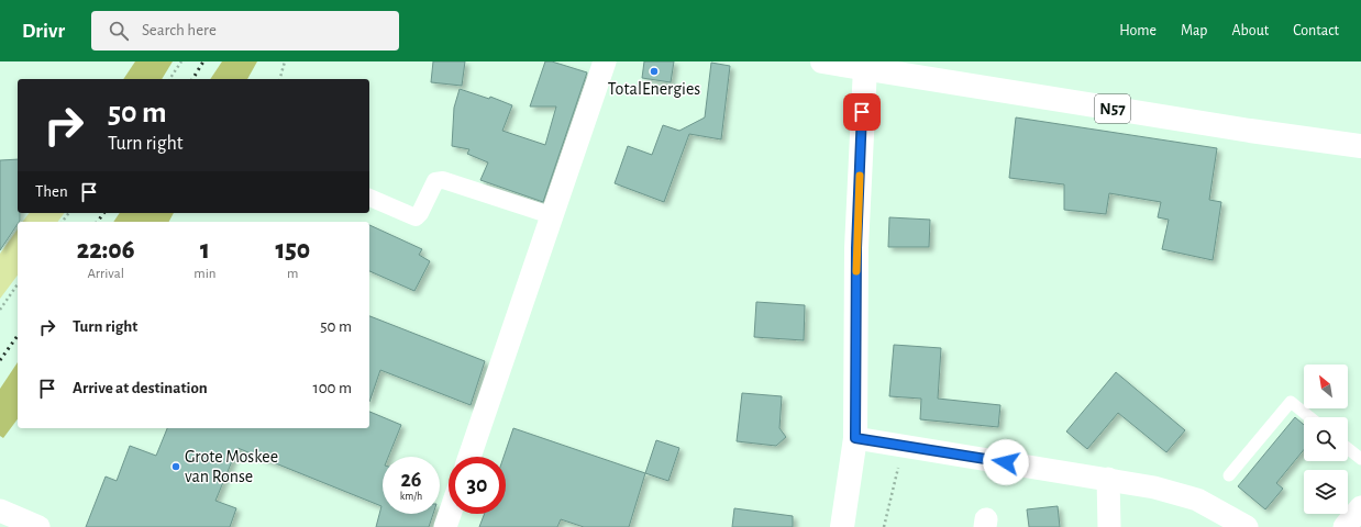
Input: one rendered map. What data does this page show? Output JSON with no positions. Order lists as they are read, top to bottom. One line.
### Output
{"streets":{"main road":["N57"]},"places":["TotalEnergies","Grote Moskee van Ronse"],"north":"top left","page":{"header":"Drivr","search":"Search here","nav":["Home","Map","About","Contact"],"turn":["50 m","Turn right"],"then":"Then","eta":["22:06","Arrival","1","min","150","m"],"list":[{"name":"Turn right","value":"50 m"},{"name":"Arrive at destination","value":"100 m"}],"speed":"26 km/h","limit":"30"}}
